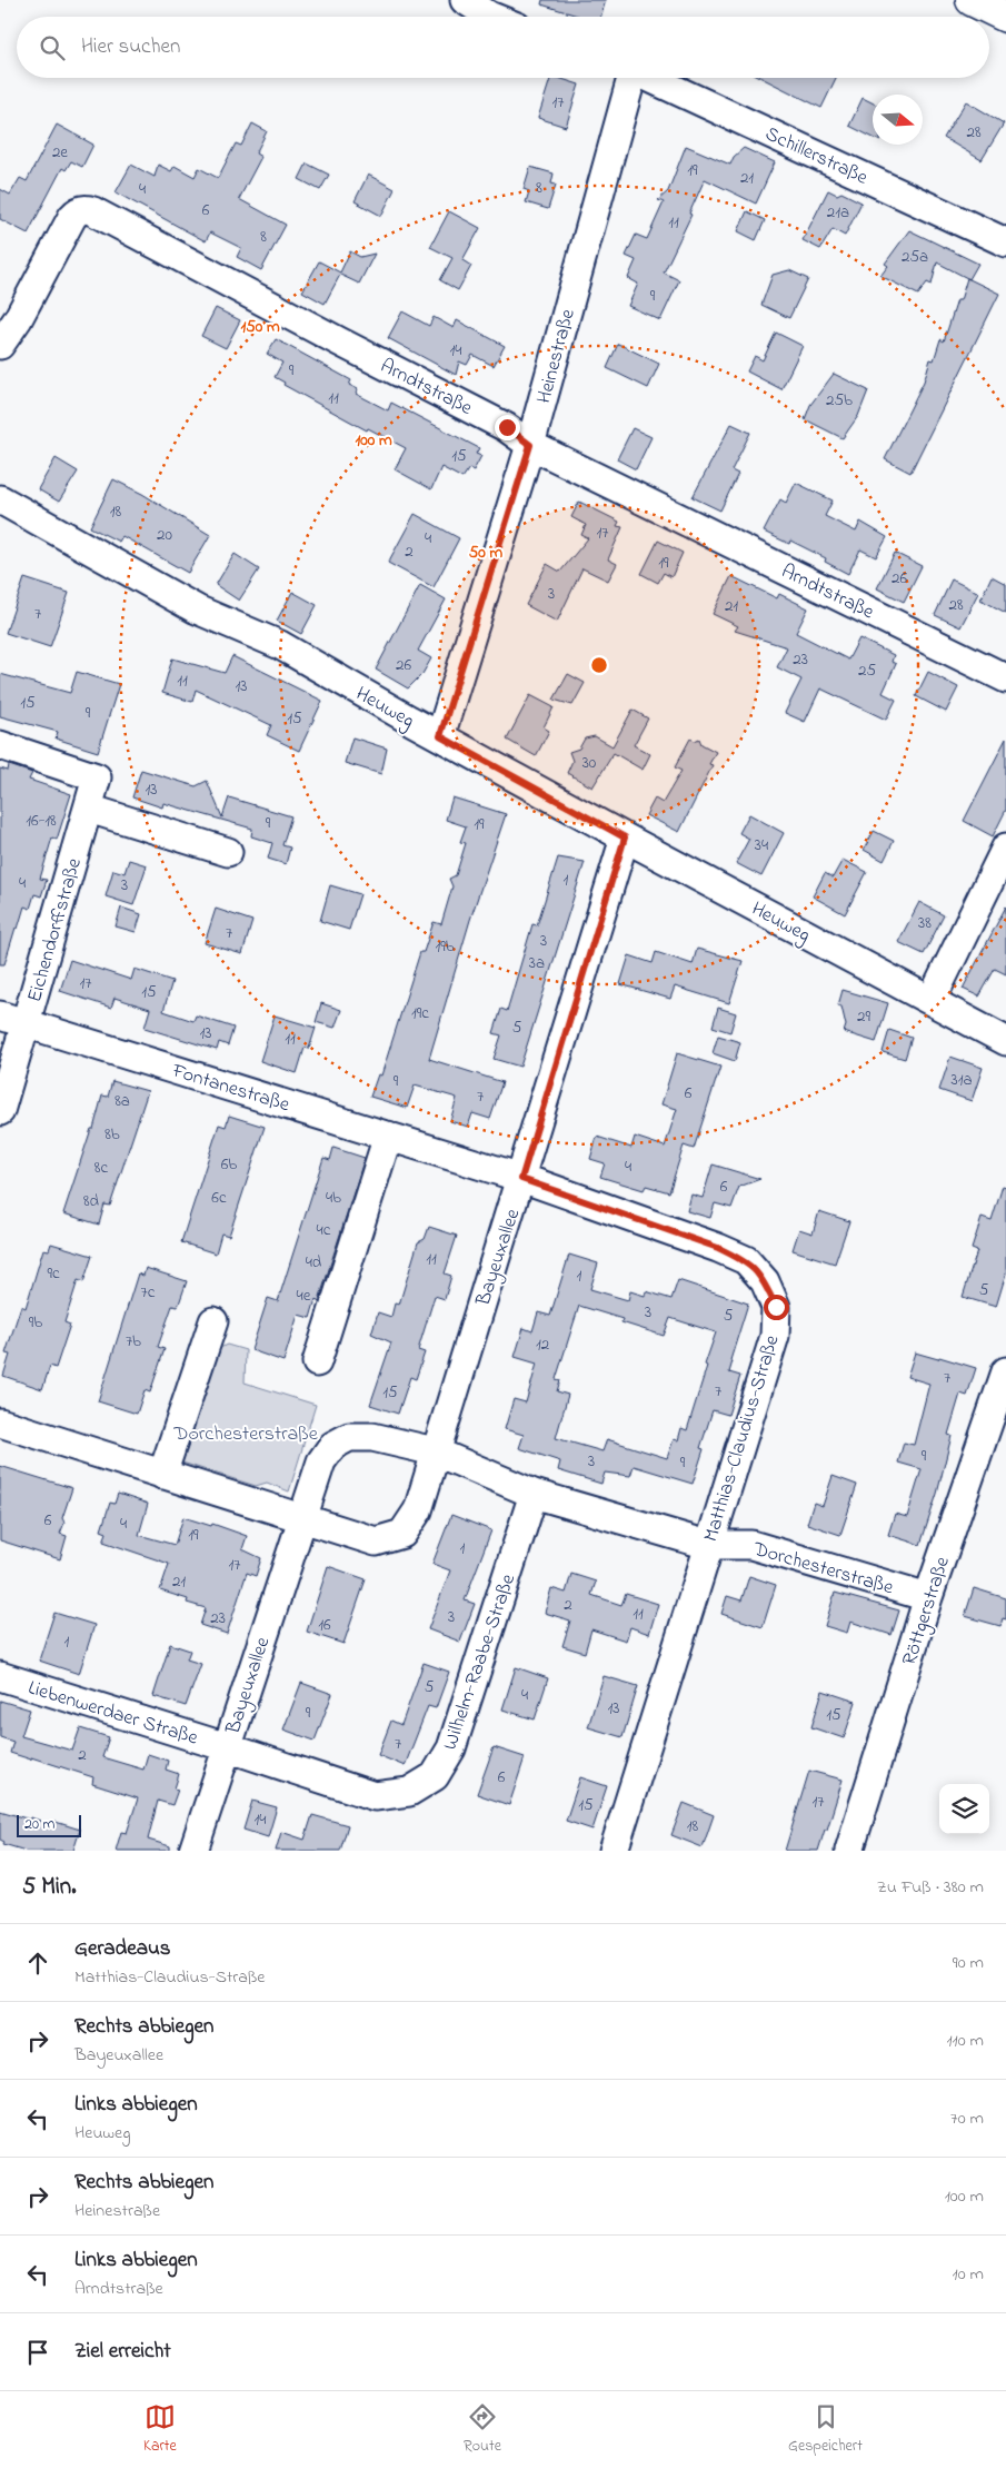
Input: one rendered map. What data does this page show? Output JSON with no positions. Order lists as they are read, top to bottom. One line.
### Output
{"streets":{"street":["Schillerstraße","Heinestraße","Arndtstraße","Heuweg","Eichendorffstraße","Fontanestraße","Bayeuxallee","Matthias-Claudius-Straße","Dorchesterstraße","Röttgerstraße","Wilhelm-Raabe-Straße","Liebenwerdaer Straße"]},"crossings":[["Heinestraße","Arndtstraße"],["Heinestraße","Heuweg"],["Heuweg","Bayeuxallee"],["Eichendorffstraße","Fontanestraße"],["Fontanestraße","Bayeuxallee"],["Fontanestraße","Matthias-Claudius-Straße"],["Bayeuxallee","Matthias-Claudius-Straße"],["Bayeuxallee","Dorchesterstraße"],["Bayeuxallee","Wilhelm-Raabe-Straße"],["Bayeuxallee","Liebenwerdaer Straße"],["Matthias-Claudius-Straße","Dorchesterstraße"],["Dorchesterstraße","Röttgerstraße"],["Dorchesterstraße","Wilhelm-Raabe-Straße"],["Wilhelm-Raabe-Straße","Liebenwerdaer Straße"]],"parks":["Dorchesterstraße"],"house_numbers":["17","28","2e","19","21","8","4","6","21a","11","8","25a","9","14","9","11","25b","15","18","17","20","4","2","19","26","3","28","21","7","23","26","25","11","13","15","9","15","30","13","16-18","9","19","34","1","4","3","38","7","3","19b","3a","17","15","19c","29","5","13","11","31a","9","6","7","8a","8b","6b","4","8c","6","6c","4b","8d","4c","11","4d","9c","1","5","7c","4e","3","5","9b","7b","12","7","7","15","9","3","9","6","4","19","1","17","21","2","11","3","23","16","1","5","4","13","9","15","7","2","6","17","15","14","18"],"scale_bar":"20 m","north":"right","page":{"search":"Hier suchen","scale":"20 m","heading":["5 Min.","Zu Fuß · 380 m"],"list":[["Geradeaus","Matthias-Claudius-Straße","90 m"],["Rechts abbiegen","Bayeuxallee","110 m"],["Links abbiegen","Heuweg","70 m"],["Rechts abbiegen","Heinestraße","100 m"],["Links abbiegen","Arndtstraße","10 m"],"Ziel erreicht"],"nav":["Karte","Route","Gespeichert"]},"rings":["150 m","100 m","50 m"]}
